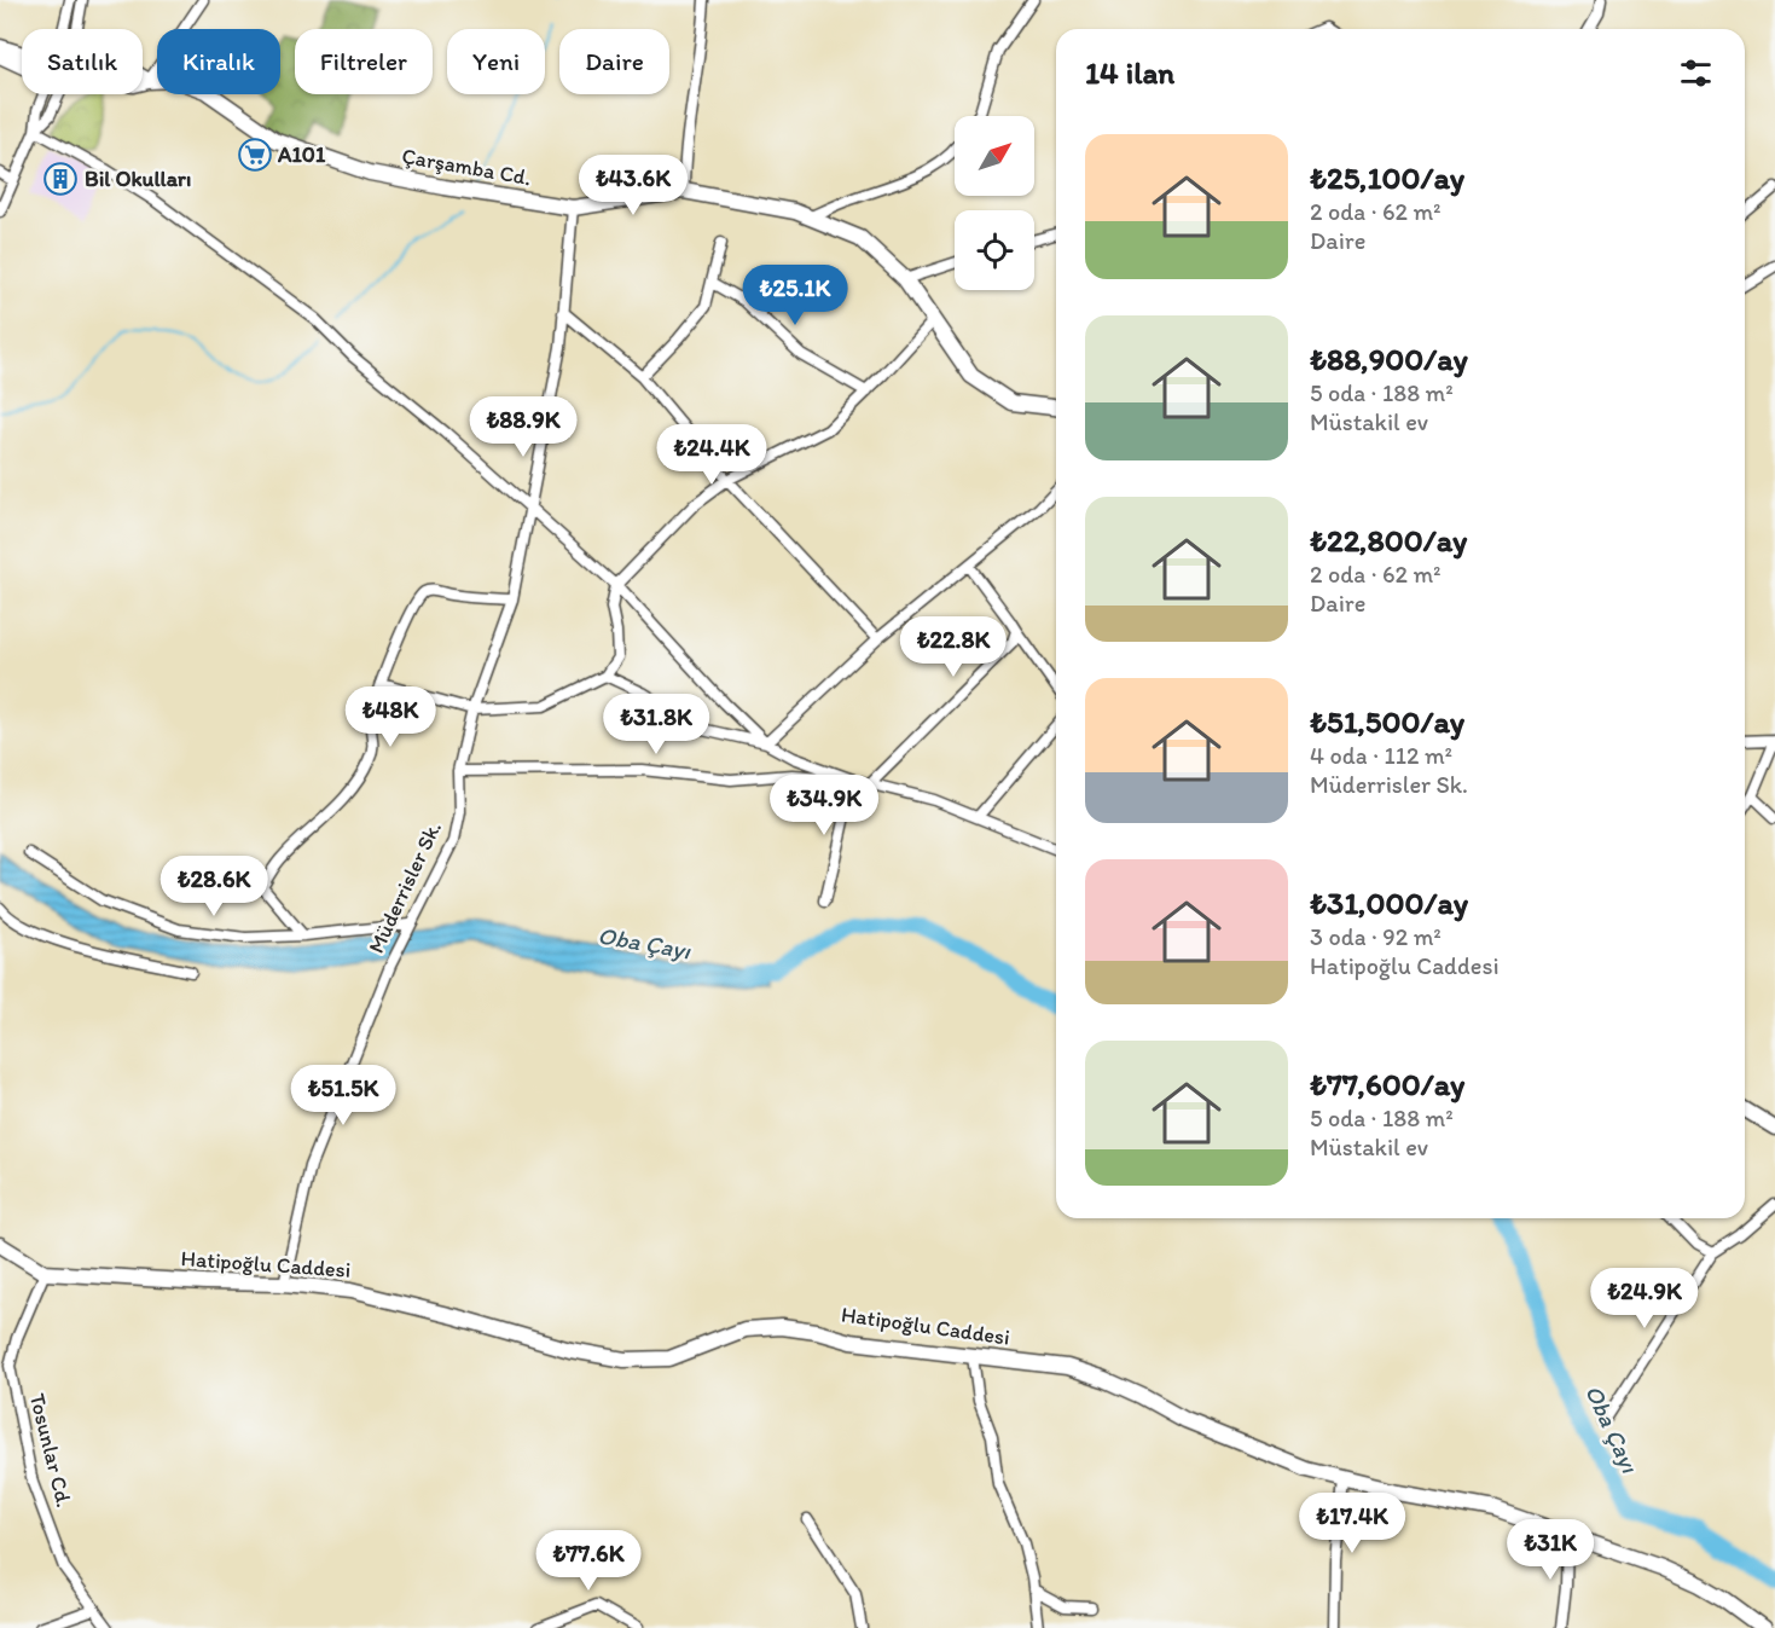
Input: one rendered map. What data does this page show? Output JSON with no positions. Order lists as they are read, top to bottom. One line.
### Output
{"streets":{"street":["Çarşamba Cd.","Müderrisler Sk.","Hatipoğlu Caddesi","Tosunlar Cd."]},"crossings":[["Çarşamba Cd.","Müderrisler Sk."],["Müderrisler Sk.","Hatipoğlu Caddesi"],["Hatipoğlu Caddesi","Tosunlar Cd."]],"water":["Oba Çayı"],"places":{"supermarket":["A101"],"building":["Bil Okulları"]},"north":"top right","page":{"chip":["Satılık","Kiralık","Filtreler","Yeni","Daire"],"heading":"14 ilan","list":[{"name":"₺25,100/ay","note":"2 oda · 62 m² · Daire"},{"name":"₺88,900/ay","note":"5 oda · 188 m² · Müstakil ev"},{"name":"₺22,800/ay","note":"2 oda · 62 m² · Daire"},{"name":"₺51,500/ay","note":"4 oda · 112 m² · Müderrisler Sk."},{"name":"₺31,000/ay","note":"3 oda · 92 m² · Hatipoğlu Caddesi"},{"name":"₺77,600/ay","note":"5 oda · 188 m² · Müstakil ev"}],"price":["₺43.6K","₺25.1K","₺88.9K","₺24.4K","₺22.8K","₺48K","₺31.8K","₺34.9K","₺28.6K","₺51.5K","₺24.9K","₺17.4K","₺31K","₺77.6K"]}}
